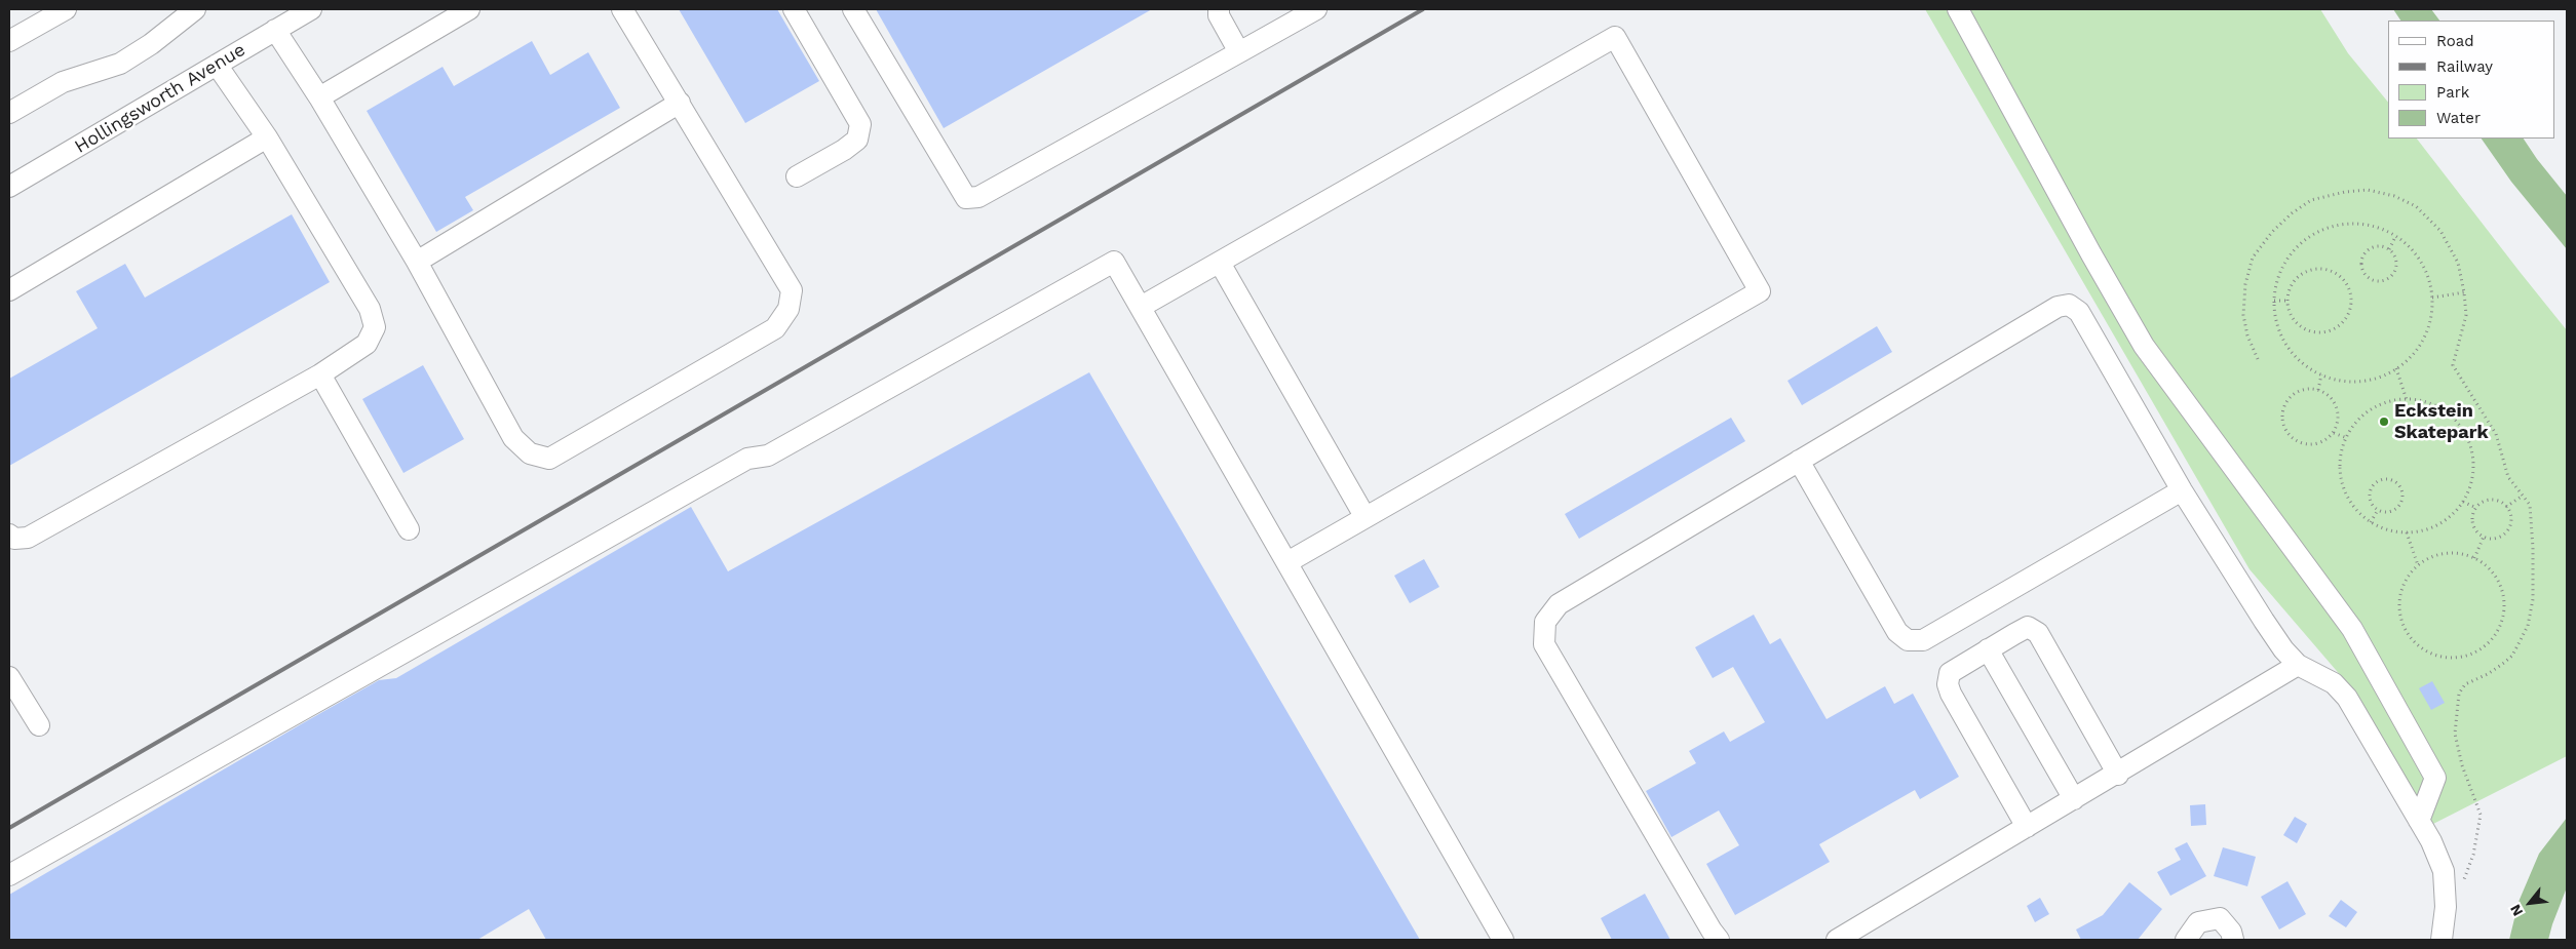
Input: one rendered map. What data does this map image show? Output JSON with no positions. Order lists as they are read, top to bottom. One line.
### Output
{"streets":{"street":["Hollingsworth Avenue"]},"places":["Eckstein Skatepark"],"legend":["Road","Railway","Park","Water"],"north":"bottom left"}
